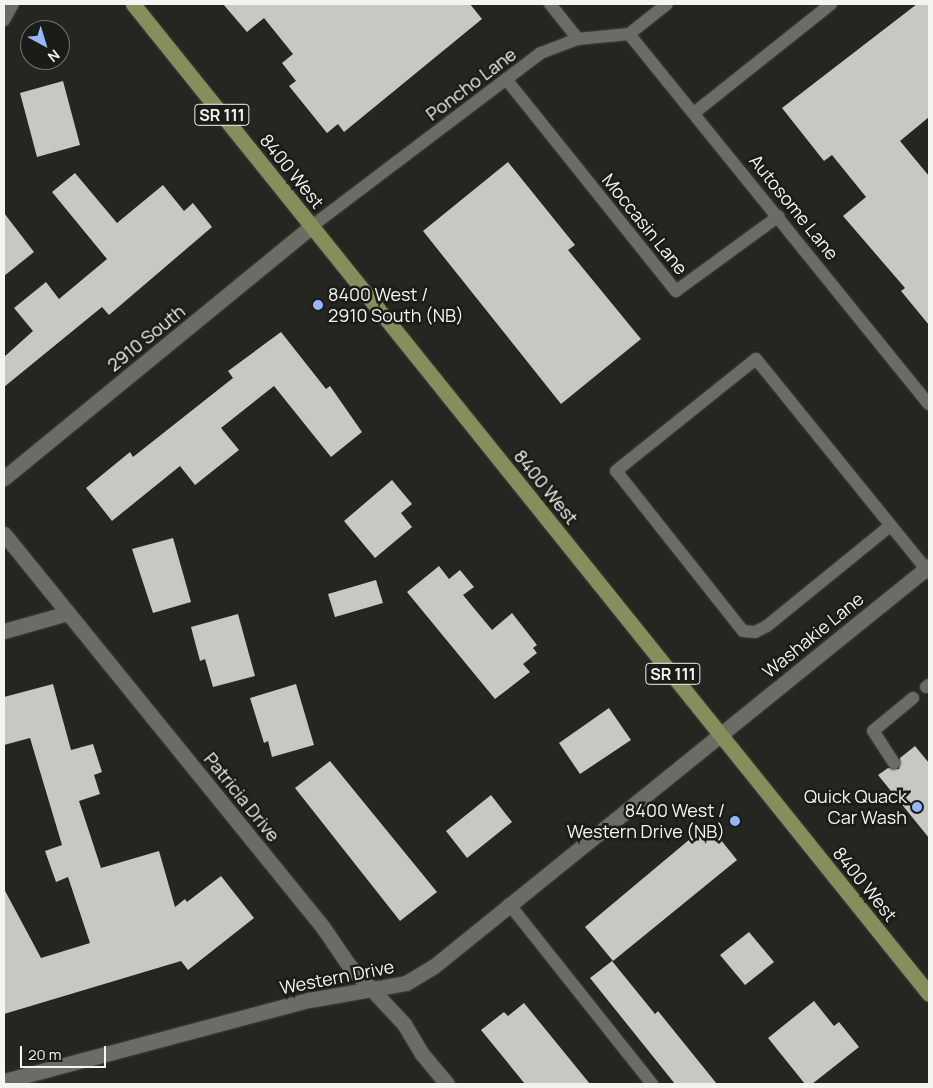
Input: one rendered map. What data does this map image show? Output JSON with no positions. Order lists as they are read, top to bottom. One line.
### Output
{"streets":{"main road":["SR 111","8400 West"],"street":["2910 South","Washakie Lane","Patricia Drive","Western Drive"],"lane":["Poncho Lane","Autosome Lane","Moccasin Lane"]},"crossings":[["Poncho Lane","8400 West"],["Poncho Lane","Autosome Lane"],["Poncho Lane","Moccasin Lane"],["Poncho Lane","2910 South"],["8400 West","2910 South"],["8400 West","Washakie Lane"],["8400 West","Western Drive"],["Autosome Lane","Moccasin Lane"],["Washakie Lane","Western Drive"],["Patricia Drive","Western Drive"]],"places":["8400 West / 2910 South (NB)","Quick Quack Car Wash","8400 West / Western Drive (NB)"],"scale_bar":"20 m","north":"bottom right"}
